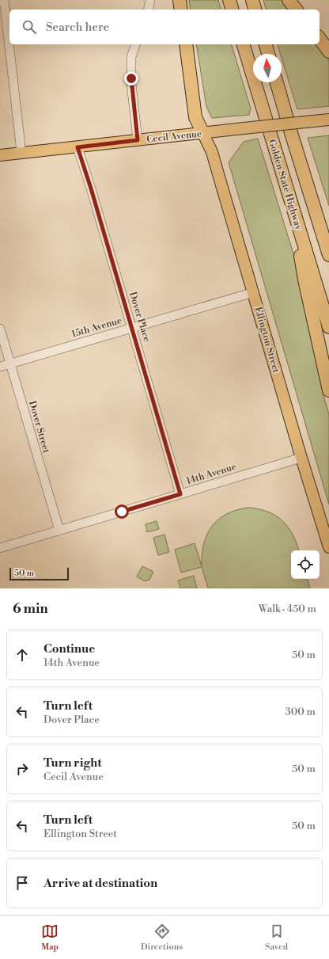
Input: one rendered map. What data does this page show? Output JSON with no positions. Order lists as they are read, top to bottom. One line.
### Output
{"streets":{"highway":["Golden State Highway"],"main road":["Cecil Avenue","Ellington Street"],"street":["Dover Place","15th Avenue","Dover Street","14th Avenue"]},"crossings":[["Cecil Avenue","Dover Place"],["Cecil Avenue","Ellington Street"],["Dover Place","15th Avenue"],["Dover Place","14th Avenue"],["15th Avenue","Ellington Street"],["15th Avenue","Dover Street"],["Ellington Street","14th Avenue"],["Dover Street","14th Avenue"]],"scale_bar":"50 m","north":"top","page":{"search":"Search here","scale":"50 m","heading":["6 min","Walk · 450 m"],"list":[["Continue","14th Avenue","50 m"],["Turn left","Dover Place","300 m"],["Turn right","Cecil Avenue","50 m"],["Turn left","Ellington Street","50 m"],"Arrive at destination"],"nav":["Map","Directions","Saved"]}}
